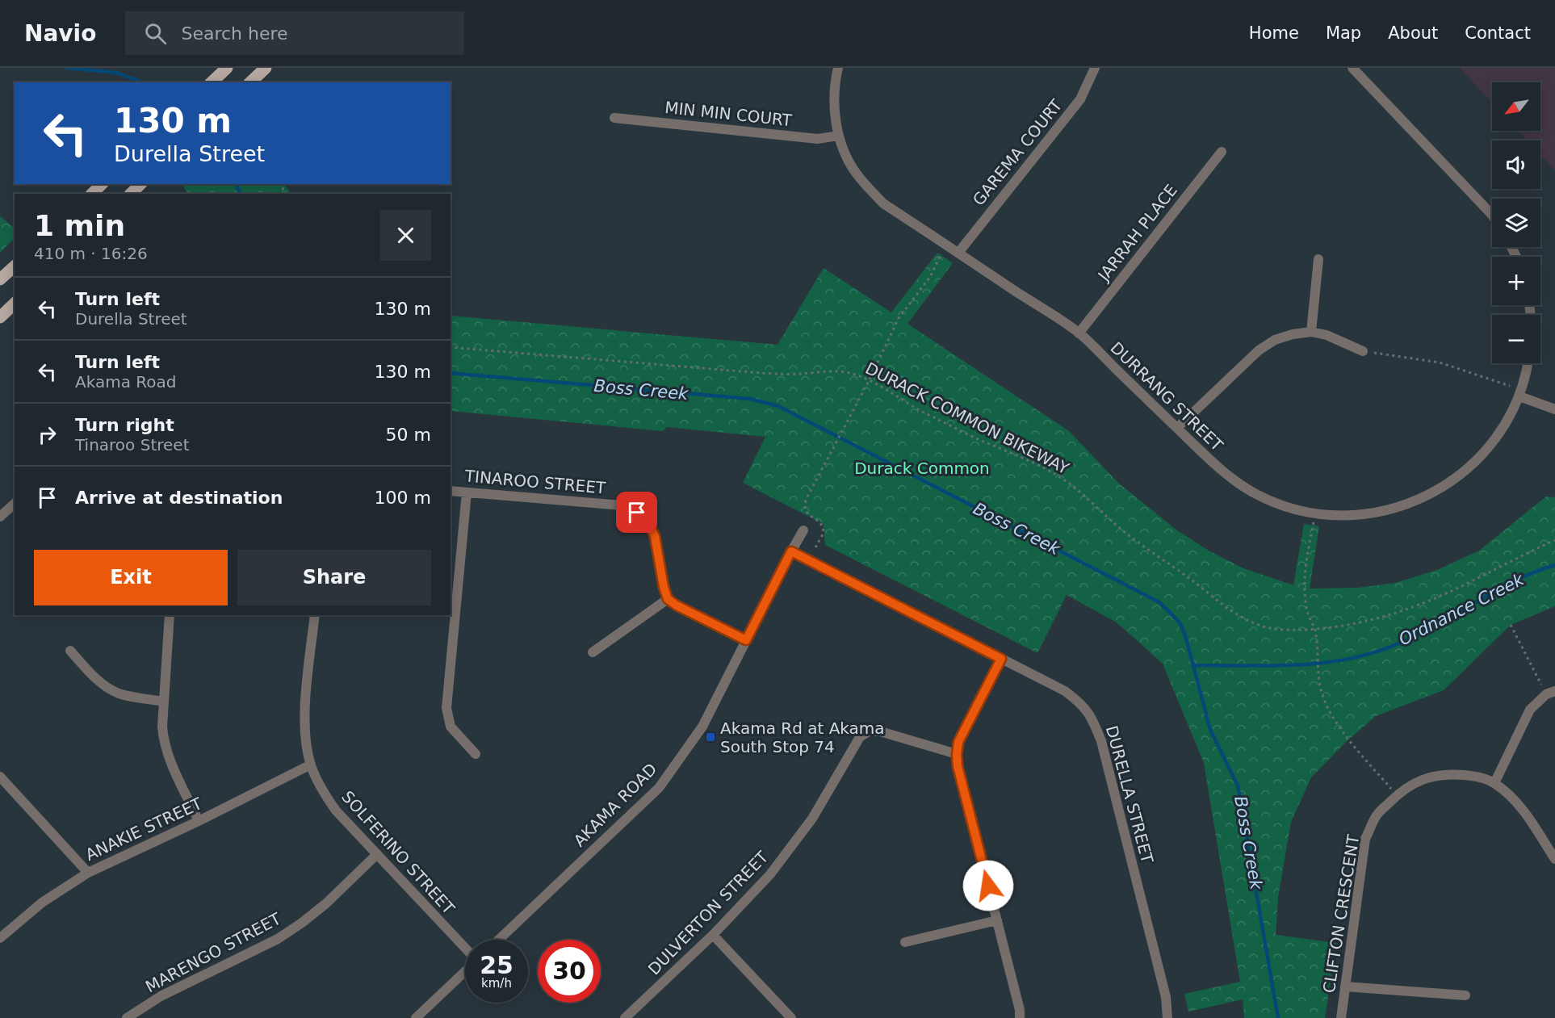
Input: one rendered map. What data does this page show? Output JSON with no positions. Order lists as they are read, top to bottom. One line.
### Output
{"streets":{"street":["MIN MIN COURT","GAREMA COURT","JARRAH PLACE","DURRANG STREET","TINAROO STREET","DURELLA STREET","AKAMA ROAD","ANAKIE STREET","SOLFERINO STREET","DULVERTON STREET","CLIFTON CRESCENT","MARENGO STREET"],"path":["DURACK COMMON BIKEWAY"]},"crossings":[["MIN MIN COURT","DURRANG STREET"],["GAREMA COURT","DURRANG STREET"],["JARRAH PLACE","DURRANG STREET"],["DURELLA STREET","AKAMA ROAD"],["ANAKIE STREET","SOLFERINO STREET"],["SOLFERINO STREET","MARENGO STREET"]],"water":["Boss Creek","Ordnance Creek"],"parks":["Durack Common"],"places":{"transit":["Akama Rd at Akama South Stop 74"]},"north":"bottom left","page":{"header":"Navio","search":"Search here","nav":["Home","Map","About","Contact"],"map_buttons":["+","−"],"turn":["130 m","Durella Street"],"heading":["1 min","410 m · 16:26"],"list":[{"name":"Turn left","note":"Durella Street","value":"130 m"},{"name":"Turn left","note":"Akama Road","value":"130 m"},{"name":"Turn right","note":"Tinaroo Street","value":"50 m"},{"name":"Arrive at destination","value":"100 m"}],"buttons":["Exit","Share"],"speed":"25 km/h","limit":"30"}}
